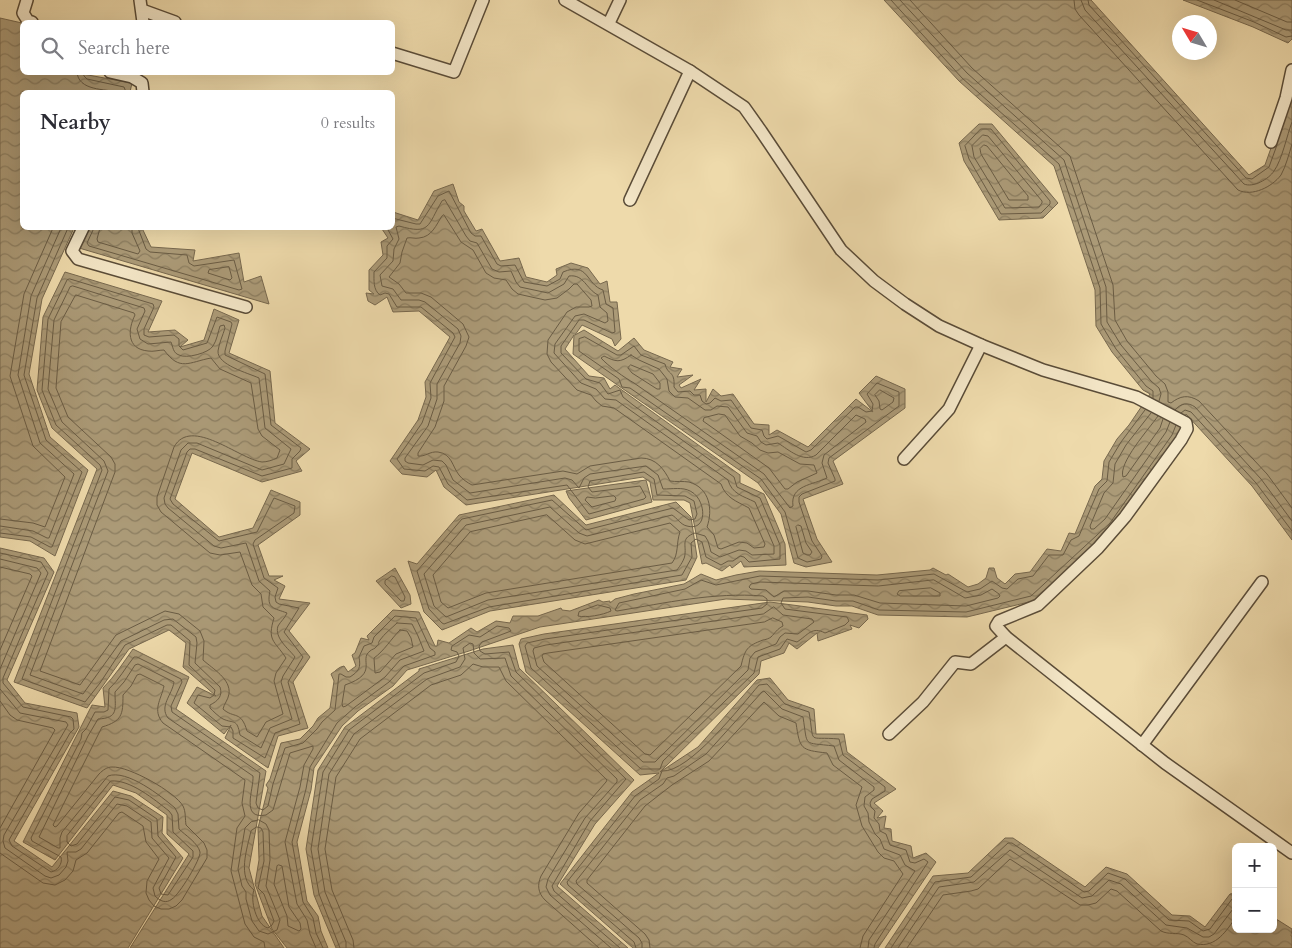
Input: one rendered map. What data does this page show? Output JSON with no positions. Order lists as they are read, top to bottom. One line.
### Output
{"north":"top left","page":{"search":"Search here","heading":["Nearby","0 results"],"map_buttons":["+","−"]}}
